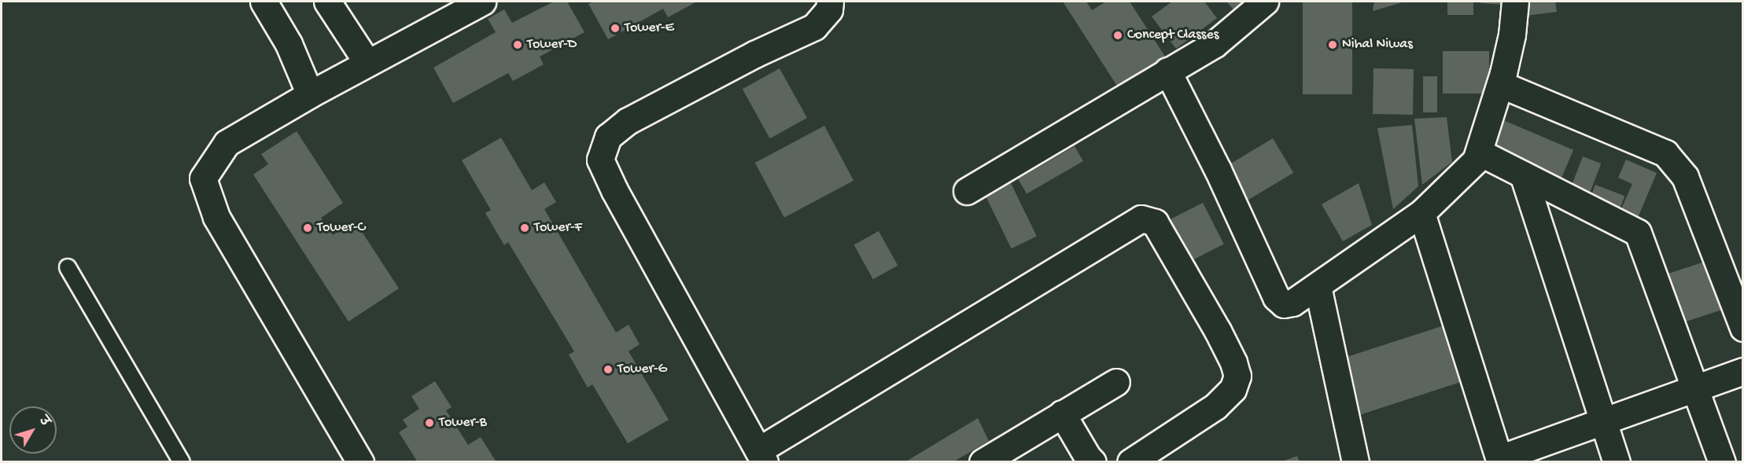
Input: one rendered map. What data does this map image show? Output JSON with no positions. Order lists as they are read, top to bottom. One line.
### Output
{"places":["Tower-E","Concept Classes","Tower-D","Nihal Niwas","Tower-C","Tower-F","Tower-G","Tower-B"],"north":"top right"}
